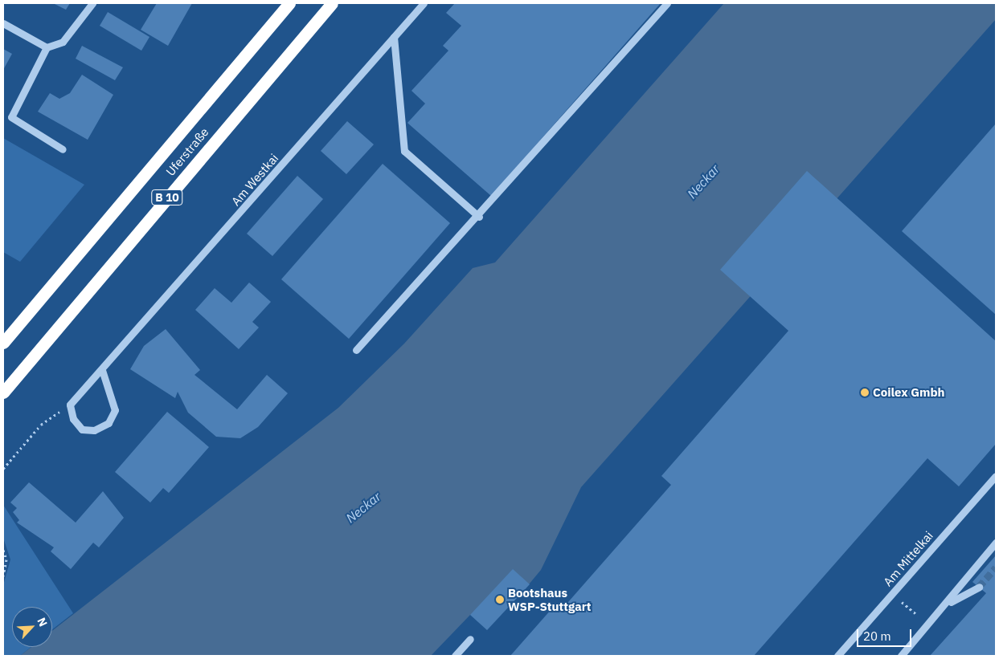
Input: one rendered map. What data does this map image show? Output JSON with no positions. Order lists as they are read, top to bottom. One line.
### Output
{"streets":{"highway":["Uferstraße","B 10"],"street":["Am Westkai","Am Mittelkai"]},"water":["Neckar"],"places":["Coilex Gmbh","Bootshaus WSP-Stuttgart"],"scale_bar":"20 m","north":"top right"}
